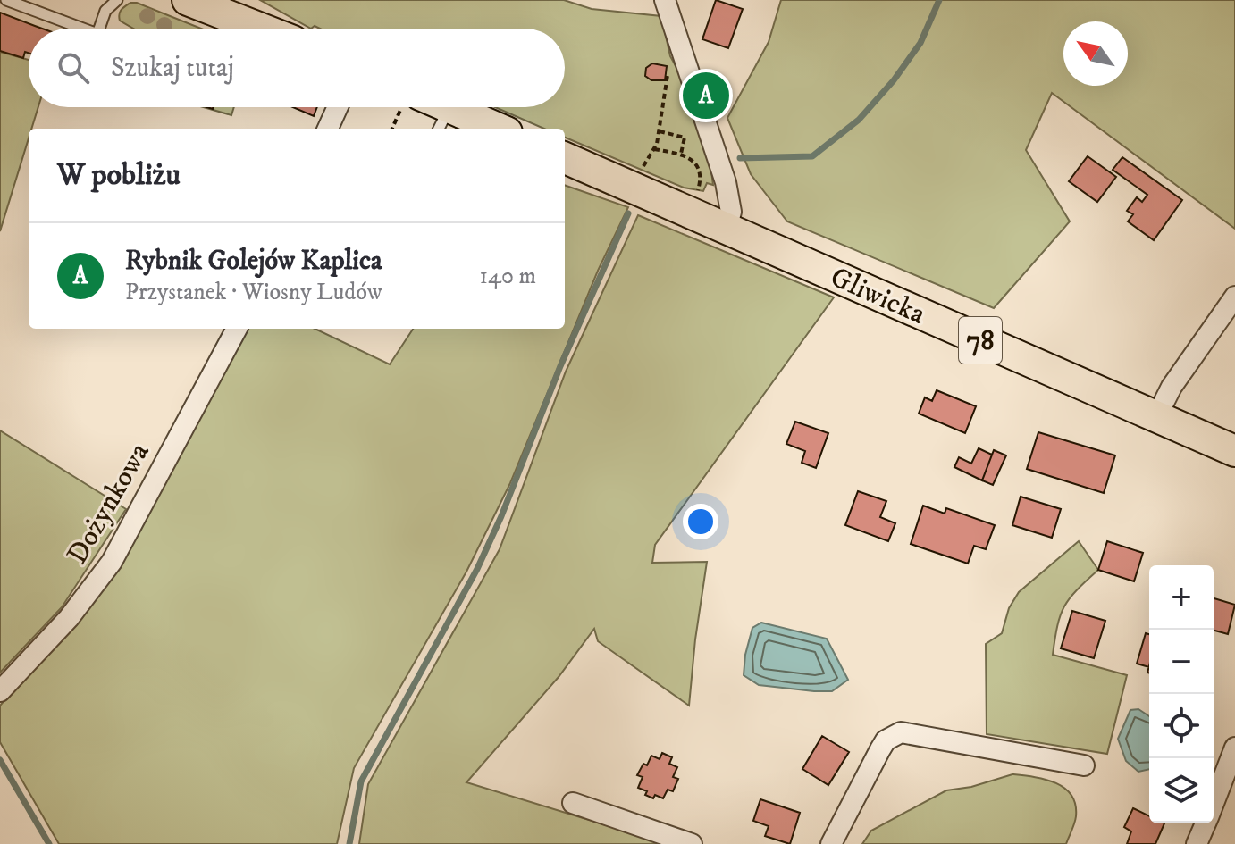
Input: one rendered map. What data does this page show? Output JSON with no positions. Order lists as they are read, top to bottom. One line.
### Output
{"streets":{"main road":["Gliwicka","78"],"street":["Dożynkowa"]},"north":"top left","page":{"search":"Szukaj tutaj","pins":"A","heading":"W pobliżu","list":[{"mark":"A","name":"Rybnik Golejów Kaplica","note":"Przystanek · Wiosny Ludów","value":"140 m"}],"map_buttons":["+","−"]}}
